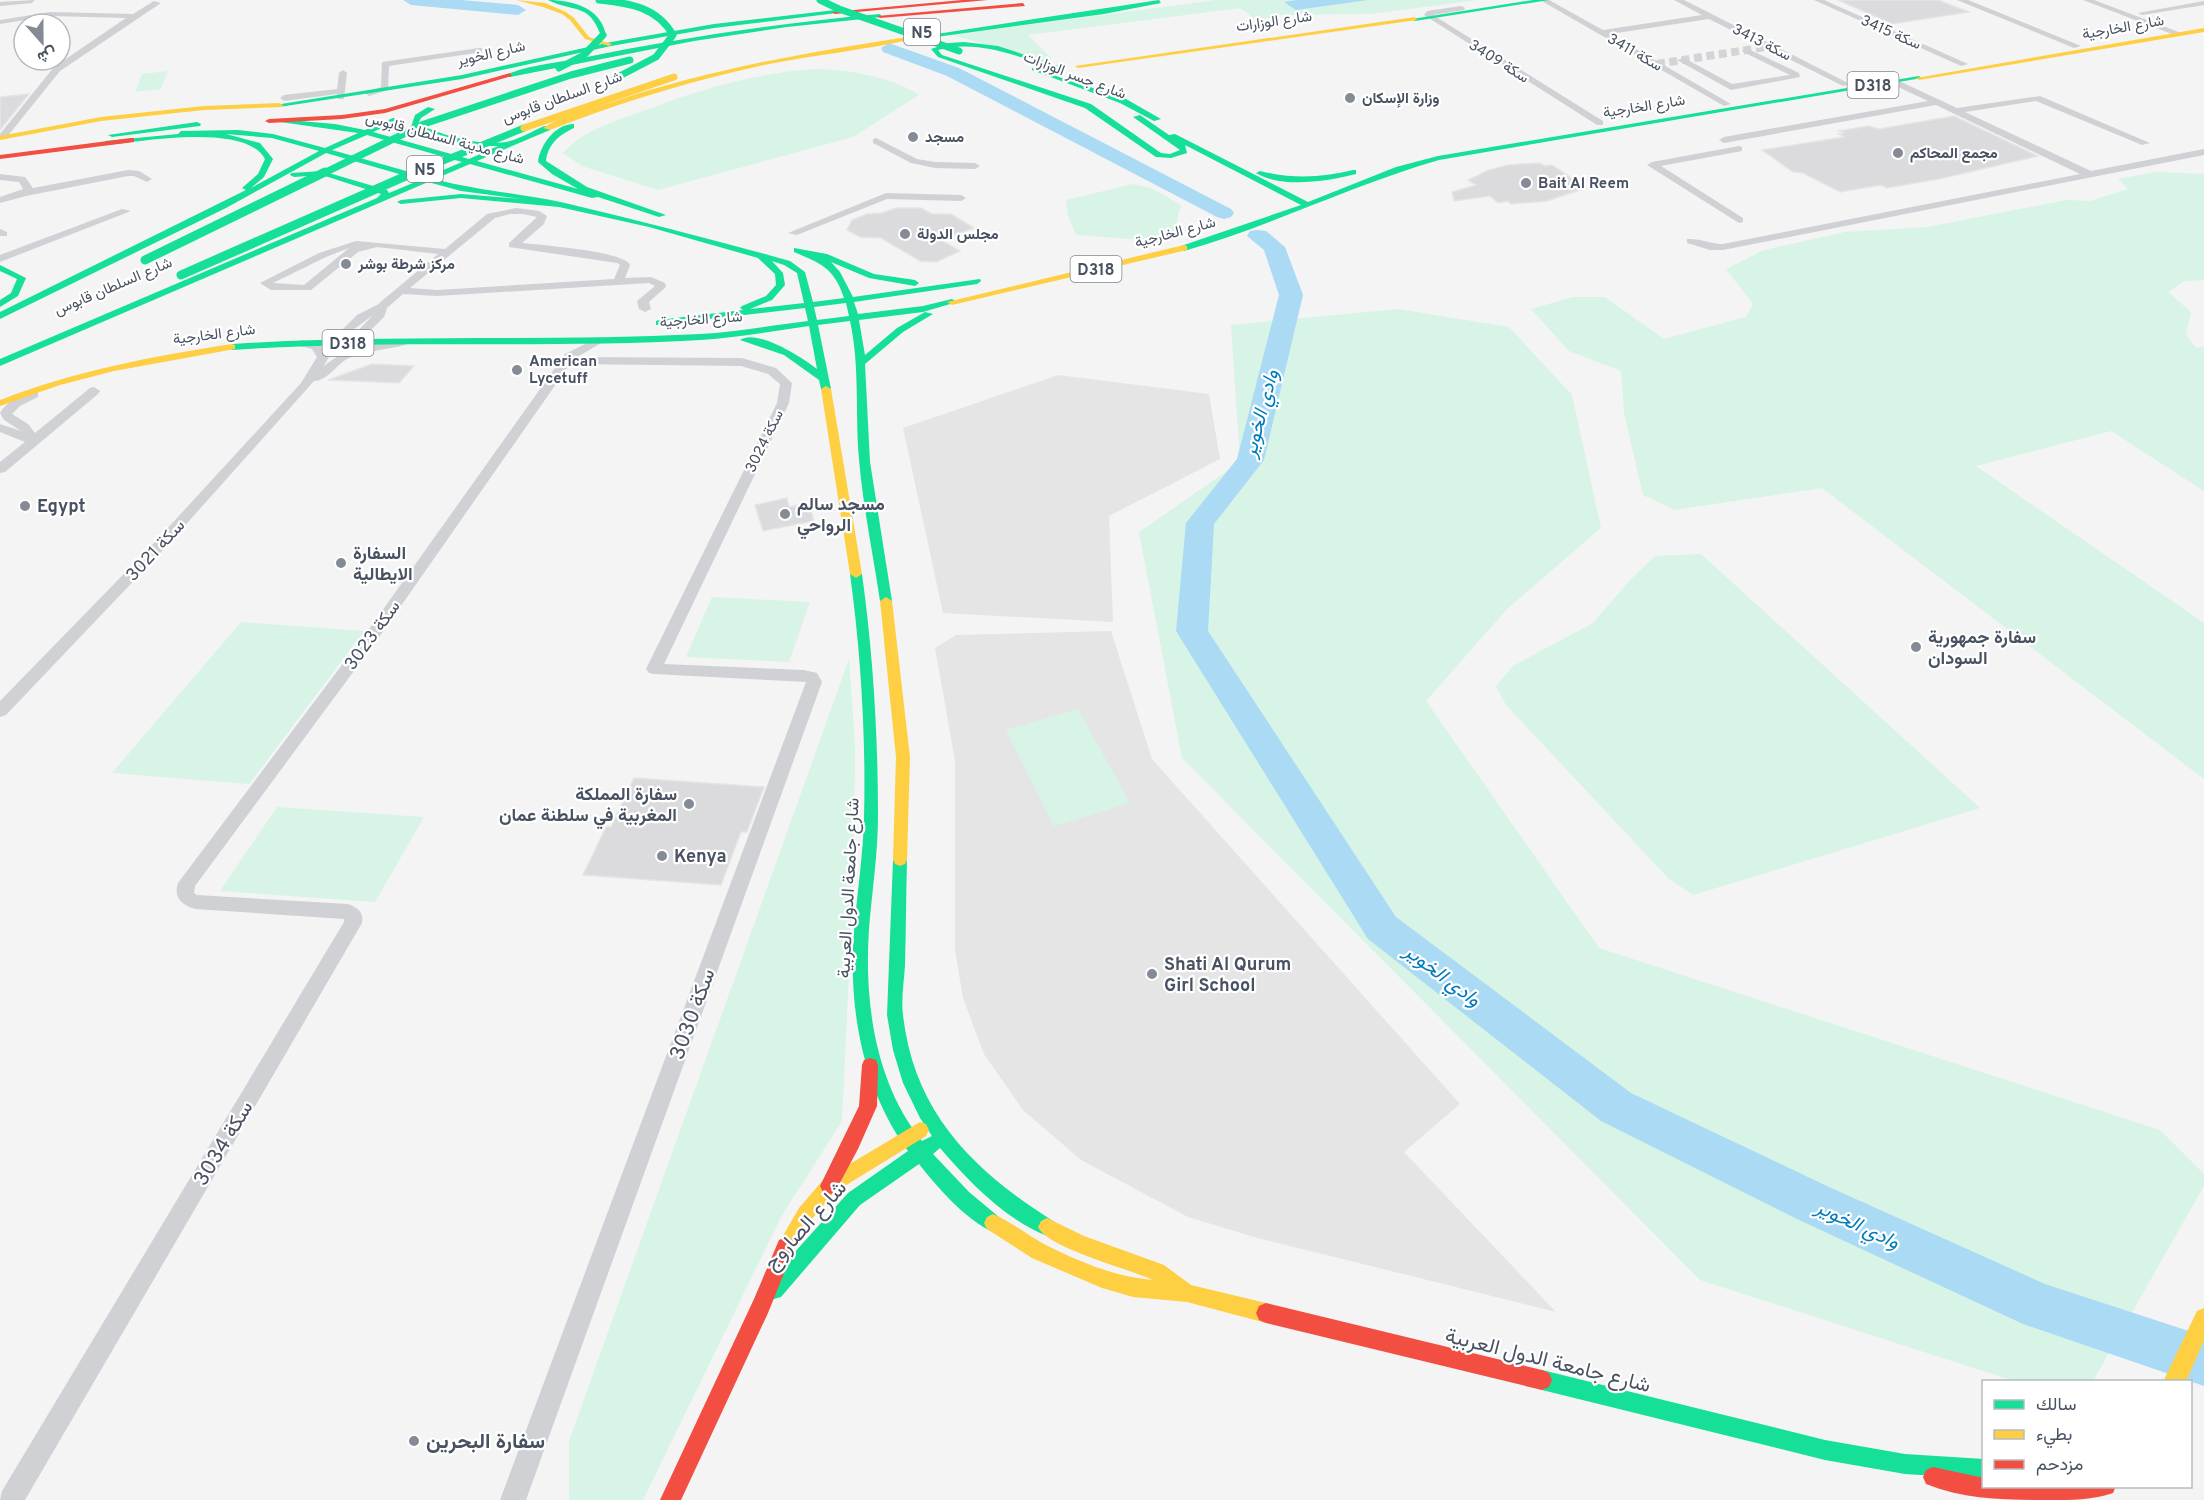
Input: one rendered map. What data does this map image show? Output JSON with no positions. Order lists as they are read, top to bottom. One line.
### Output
{"streets":{"main road":["شارع الوزارات","شارع الخارجية","N5","شارع الخوير","شارع جسر الوزارات","D318","شارع السلطان قابوس","شارع مدينة السلطان قابوس","شارع جامعة الدول العربية","شارع الصاروج"],"street":["سكة 3415","سكة 3413","سكة 3411","سكة 3409","سكة 3024","سكة 3021","سكة 3023","سكة 3030","سكة 3034"]},"crossings":[["شارع الوزارات","سكة 3411"],["شارع الوزارات","سكة 3409"],["شارع الخارجية","سكة 3415"],["شارع الخارجية","سكة 3413"],["شارع الخارجية","سكة 3411"],["شارع الخارجية","سكة 3409"],["شارع الخارجية","شارع جسر الوزارات"],["شارع الخارجية","شارع مدينة السلطان قابوس"],["شارع الخارجية","سكة 3021"],["شارع الخارجية","سكة 3023"],["شارع الخارجية","شارع جامعة الدول العربية"],["شارع مدينة السلطان قابوس","شارع جامعة الدول العربية"],["سكة 3024","سكة 3023"],["سكة 3024","سكة 3030"],["سكة 3023","سكة 3034"],["شارع جامعة الدول العربية","شارع الصاروج"]],"water":["وادي الخوير"],"places":["وزارة الإسكان","مسجد","مجمع المحاكم","Bait Al Reem","مجلس الدولة","مركز شرطة بوشر","American Lycetuff","Egypt","مسجد سالم الرواحي","السفارة الايطالية","سفارة جمهورية السودان","سفارة المملكة المغربية في سلطنة عمان","Kenya","Shati Al Qurum Girl School","سفارة البحرين"],"legend":["سالك","بطيء","مزدحم"],"north":"bottom"}
